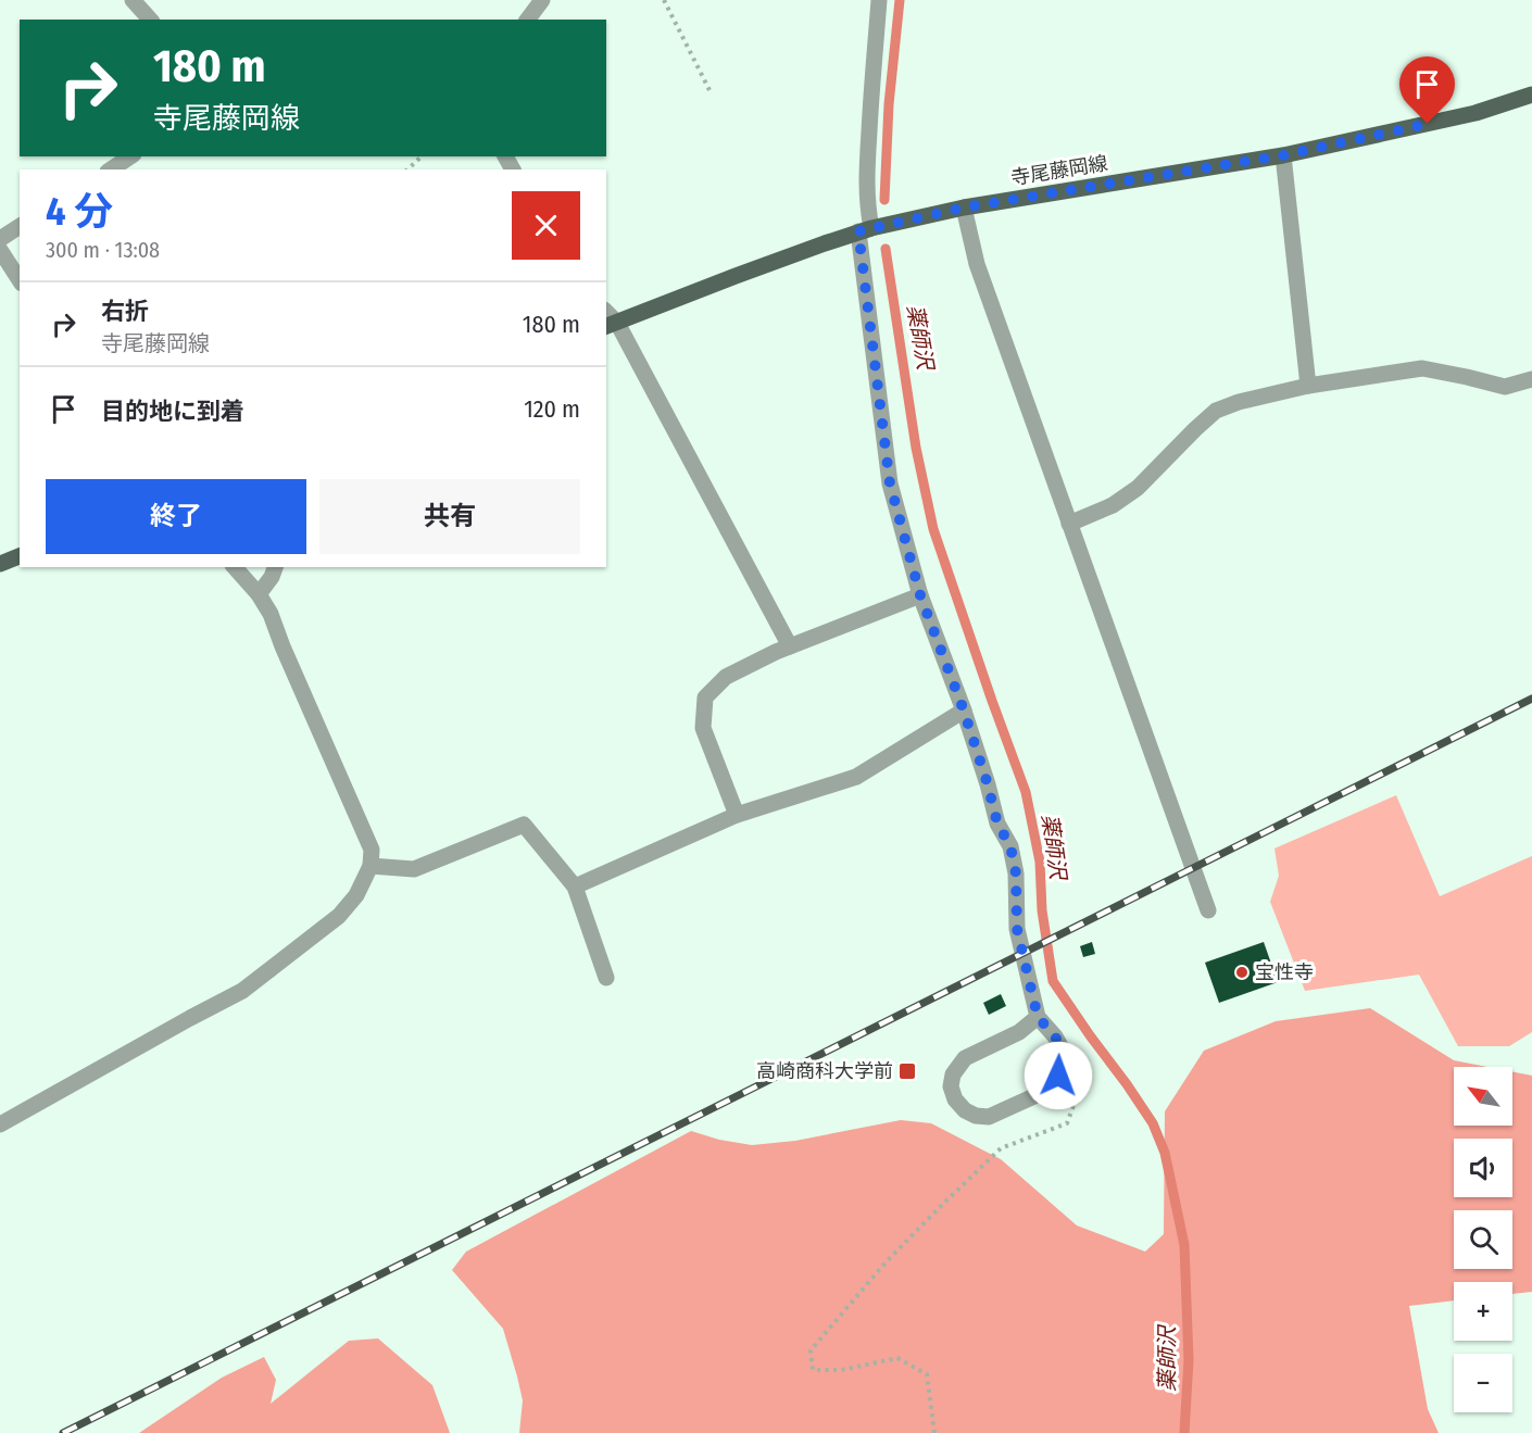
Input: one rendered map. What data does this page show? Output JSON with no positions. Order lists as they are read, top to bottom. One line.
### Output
{"streets":{"main road":["寺尾藤岡線"]},"water":["薬師沢"],"places":{"other":["宝性寺"],"transit":["高崎商科大学前"]},"north":"top left","page":{"turn":["180 m","寺尾藤岡線"],"heading":["4 分","300 m · 13:08"],"list":[{"name":"右折","note":"寺尾藤岡線","value":"180 m"},{"name":"目的地に到着","value":"120 m"}],"buttons":["終了","共有"],"map_buttons":["+","−"]}}
